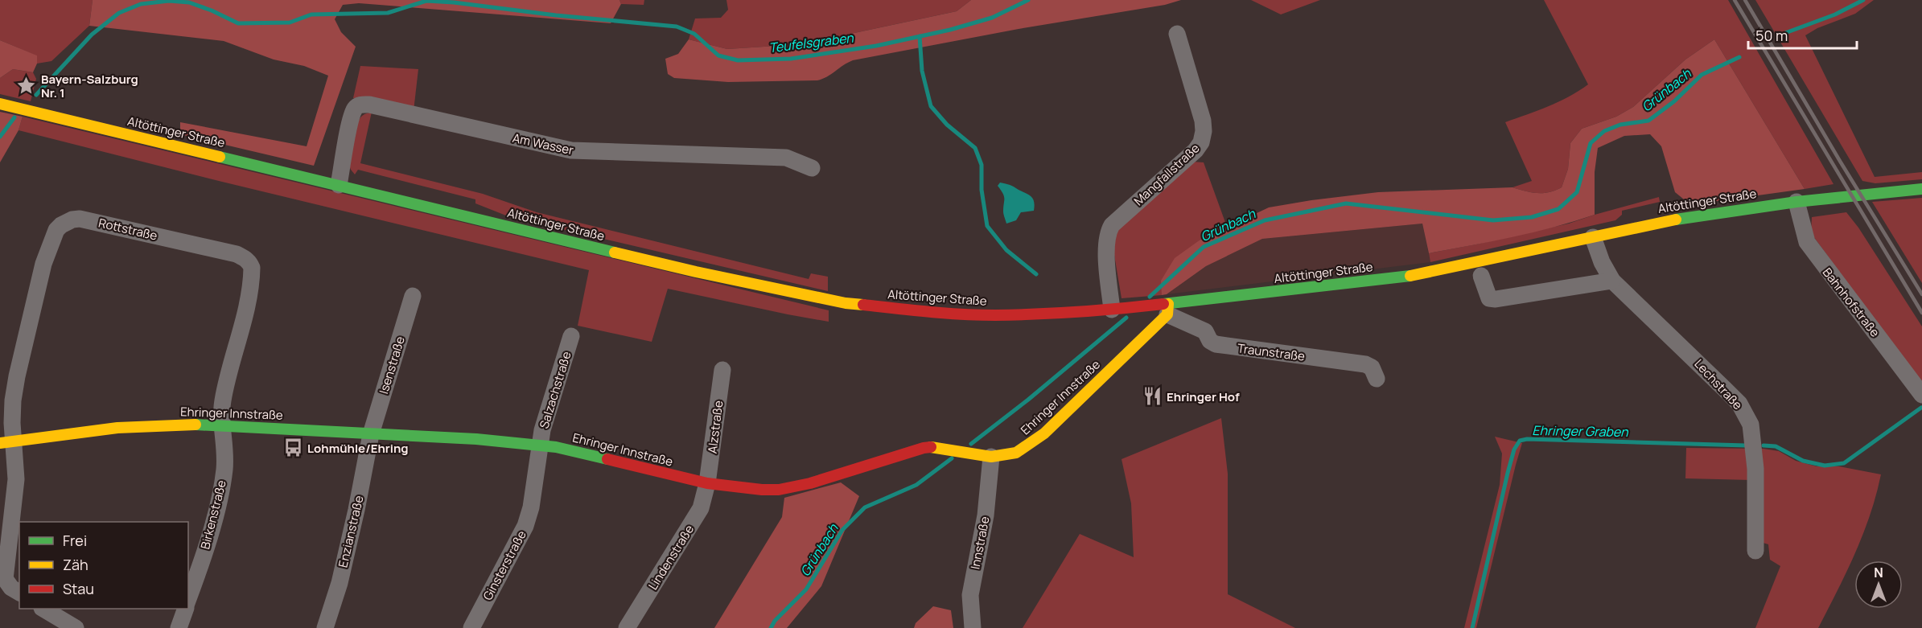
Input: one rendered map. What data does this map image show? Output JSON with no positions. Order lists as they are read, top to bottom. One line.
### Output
{"streets":{"main road":["Altöttinger Straße","Ehringer Innstraße"],"street":["Am Wasser","Mangfallstraße","Rottstraße","Bahnhofstraße","Traunstraße","Isenstraße","Lechstraße","Salzachstraße","Alzstraße","Birkenstraße","Enzianstraße","Innstraße","Lindenstraße","Ginsterstraße"]},"crossings":[["Altöttinger Straße","Am Wasser"],["Altöttinger Straße","Mangfallstraße"],["Altöttinger Straße","Bahnhofstraße"],["Altöttinger Straße","Traunstraße"],["Altöttinger Straße","Lechstraße"],["Altöttinger Straße","Ehringer Innstraße"],["Rottstraße","Ehringer Innstraße"],["Rottstraße","Birkenstraße"],["Traunstraße","Ehringer Innstraße"],["Isenstraße","Ehringer Innstraße"],["Isenstraße","Enzianstraße"],["Salzachstraße","Ehringer Innstraße"],["Salzachstraße","Ginsterstraße"],["Ehringer Innstraße","Alzstraße"],["Ehringer Innstraße","Birkenstraße"],["Ehringer Innstraße","Enzianstraße"],["Ehringer Innstraße","Innstraße"],["Ehringer Innstraße","Lindenstraße"],["Ehringer Innstraße","Ginsterstraße"],["Alzstraße","Lindenstraße"]],"water":["Teufelsgraben","Grünbach","Ehringer Graben"],"places":{"place":["Bayern-Salzburg Nr. 1"],"restaurant":["Ehringer Hof"],"bus stop":["Lohmühle/Ehring"]},"legend":["Frei","Zäh","Stau"],"scale_bar":"50 m","north":"top"}
